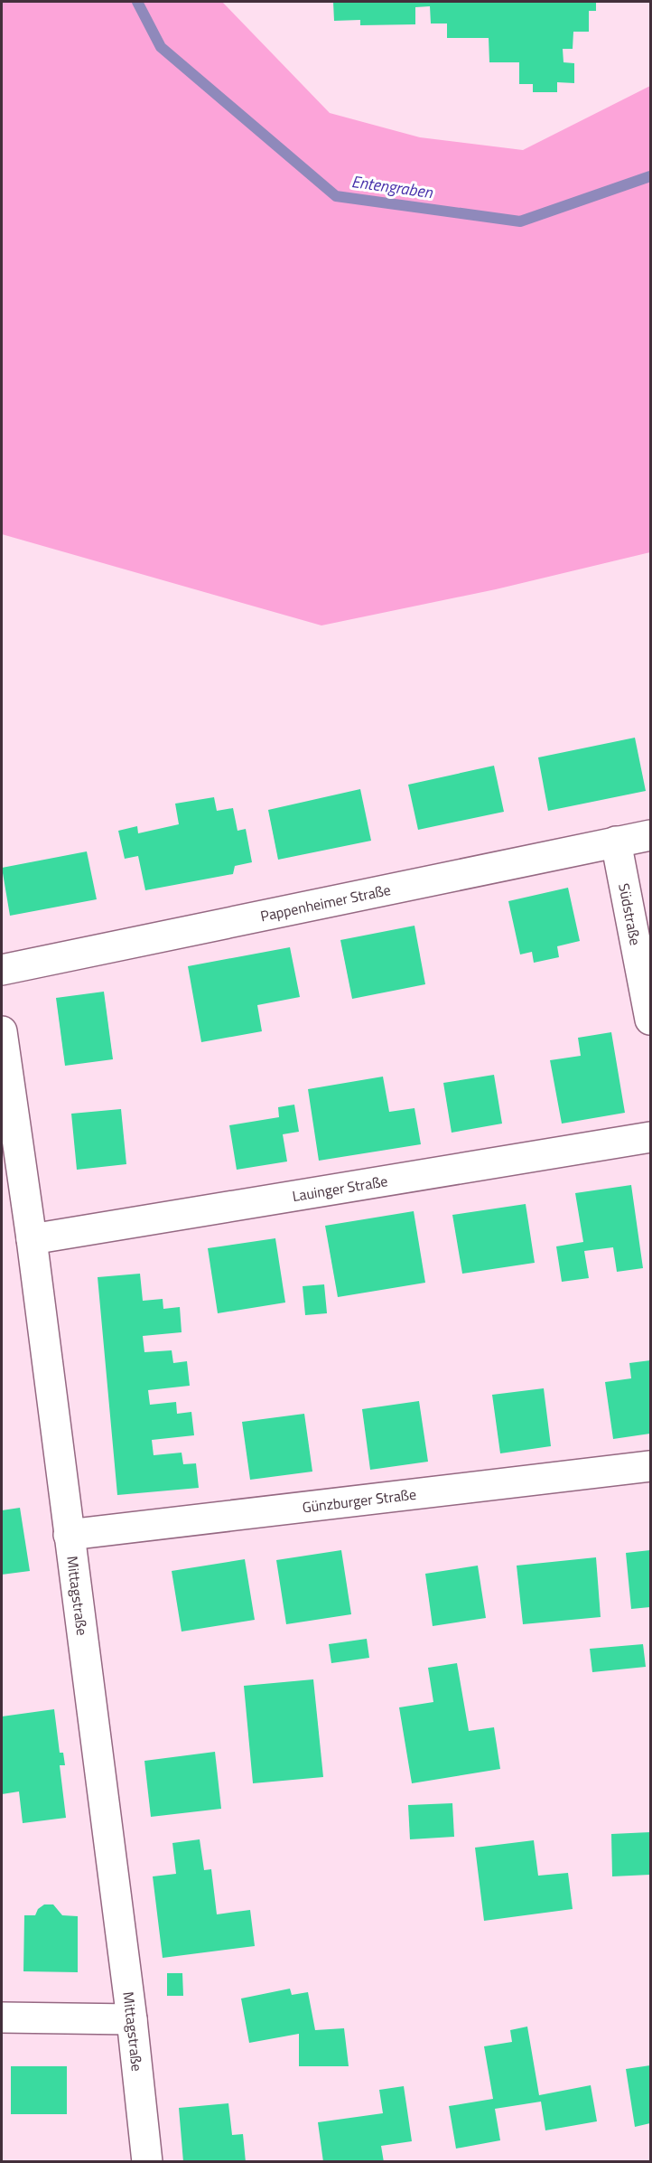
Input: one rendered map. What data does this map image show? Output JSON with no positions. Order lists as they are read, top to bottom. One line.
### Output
{"streets":{"street":["Pappenheimer Straße","Südstraße","Lauinger Straße","Günzburger Straße","Mittagstraße"]},"crossings":[["Pappenheimer Straße","Südstraße"],["Lauinger Straße","Mittagstraße"],["Günzburger Straße","Mittagstraße"]],"water":["Entengraben"]}
